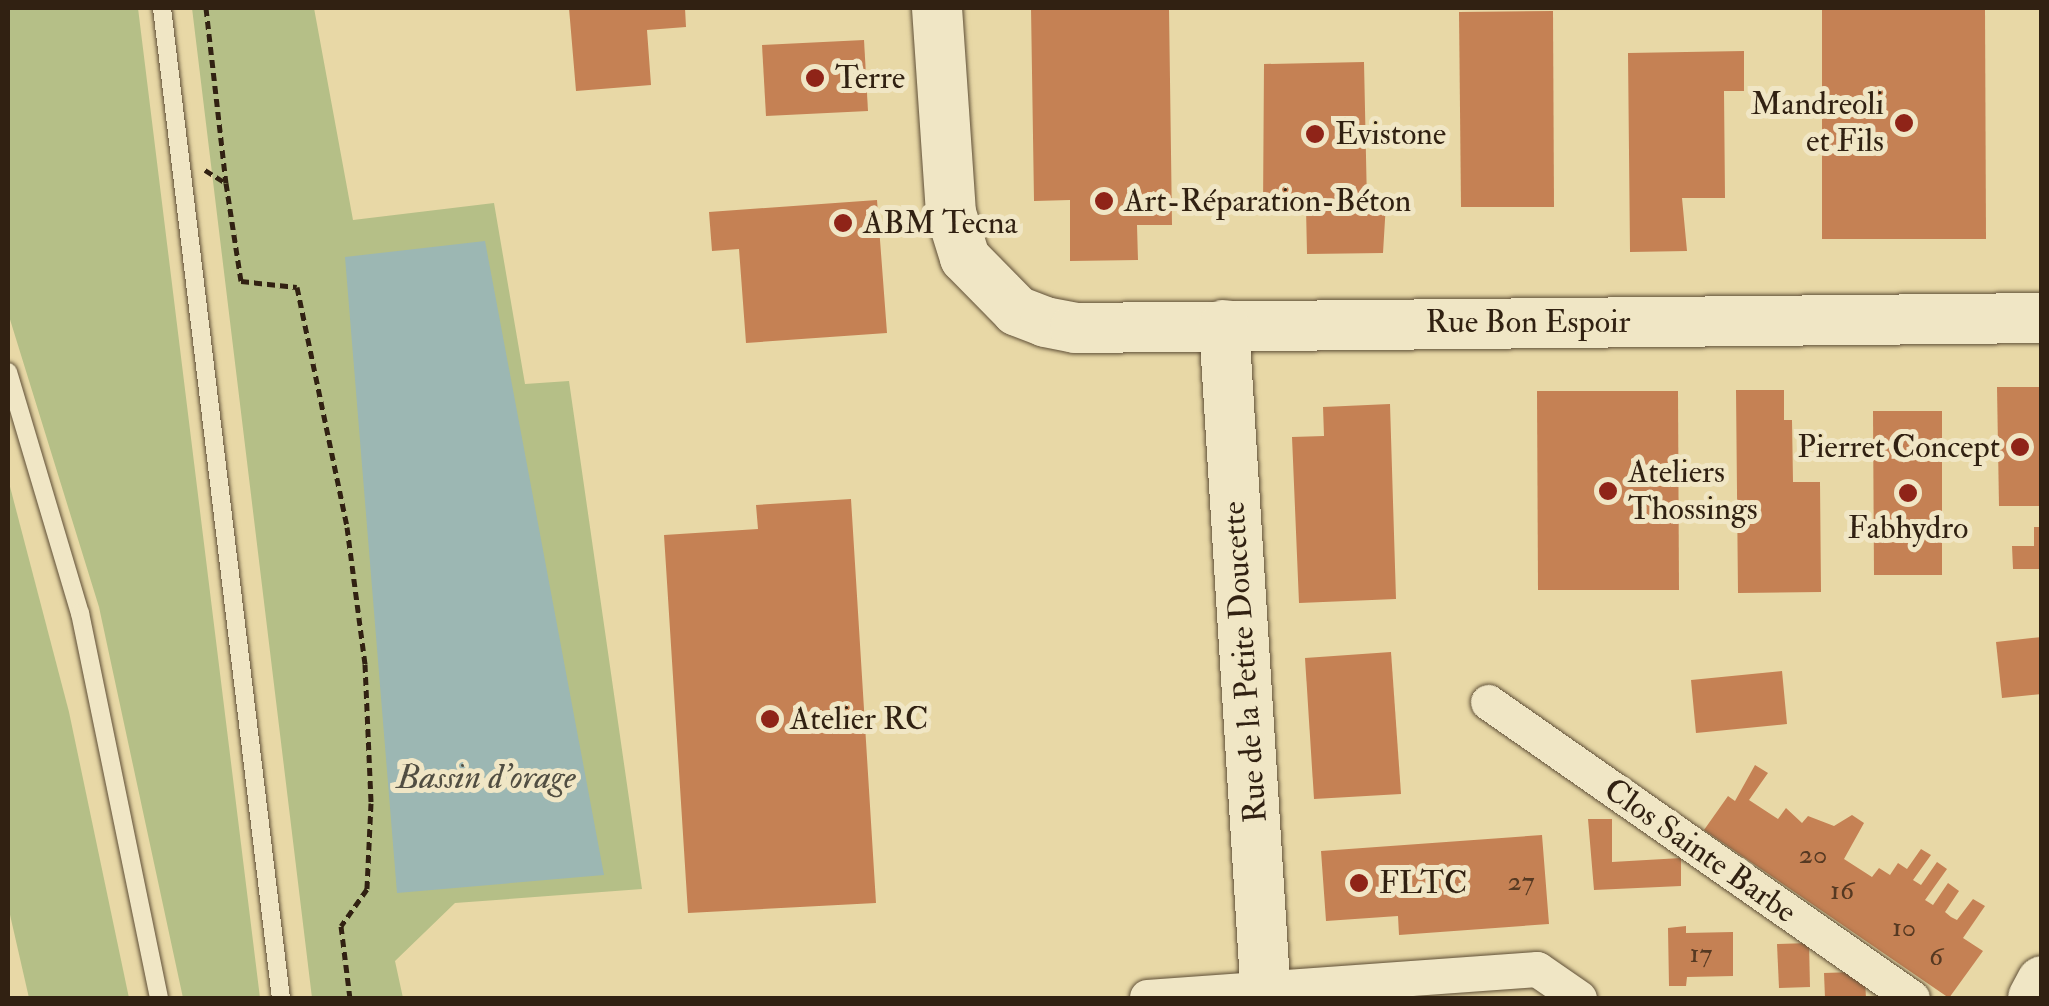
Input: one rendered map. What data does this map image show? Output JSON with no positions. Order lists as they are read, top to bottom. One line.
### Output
{"streets":{"street":["Rue Bon Espoir","Rue de la Petite Doucette","Clos Sainte Barbe"]},"crossings":[["Rue Bon Espoir","Rue de la Petite Doucette"]],"water":["Bassin d'orage"],"places":["Terre","Mandreoli et Fils","Evistone","Art-Réparation-Béton","ABM Tecna","Pierret Concept","Ateliers Thossings","Fabhydro","Atelier RC","FLTC"],"house_numbers":["20","27","16","10","17","6"]}
